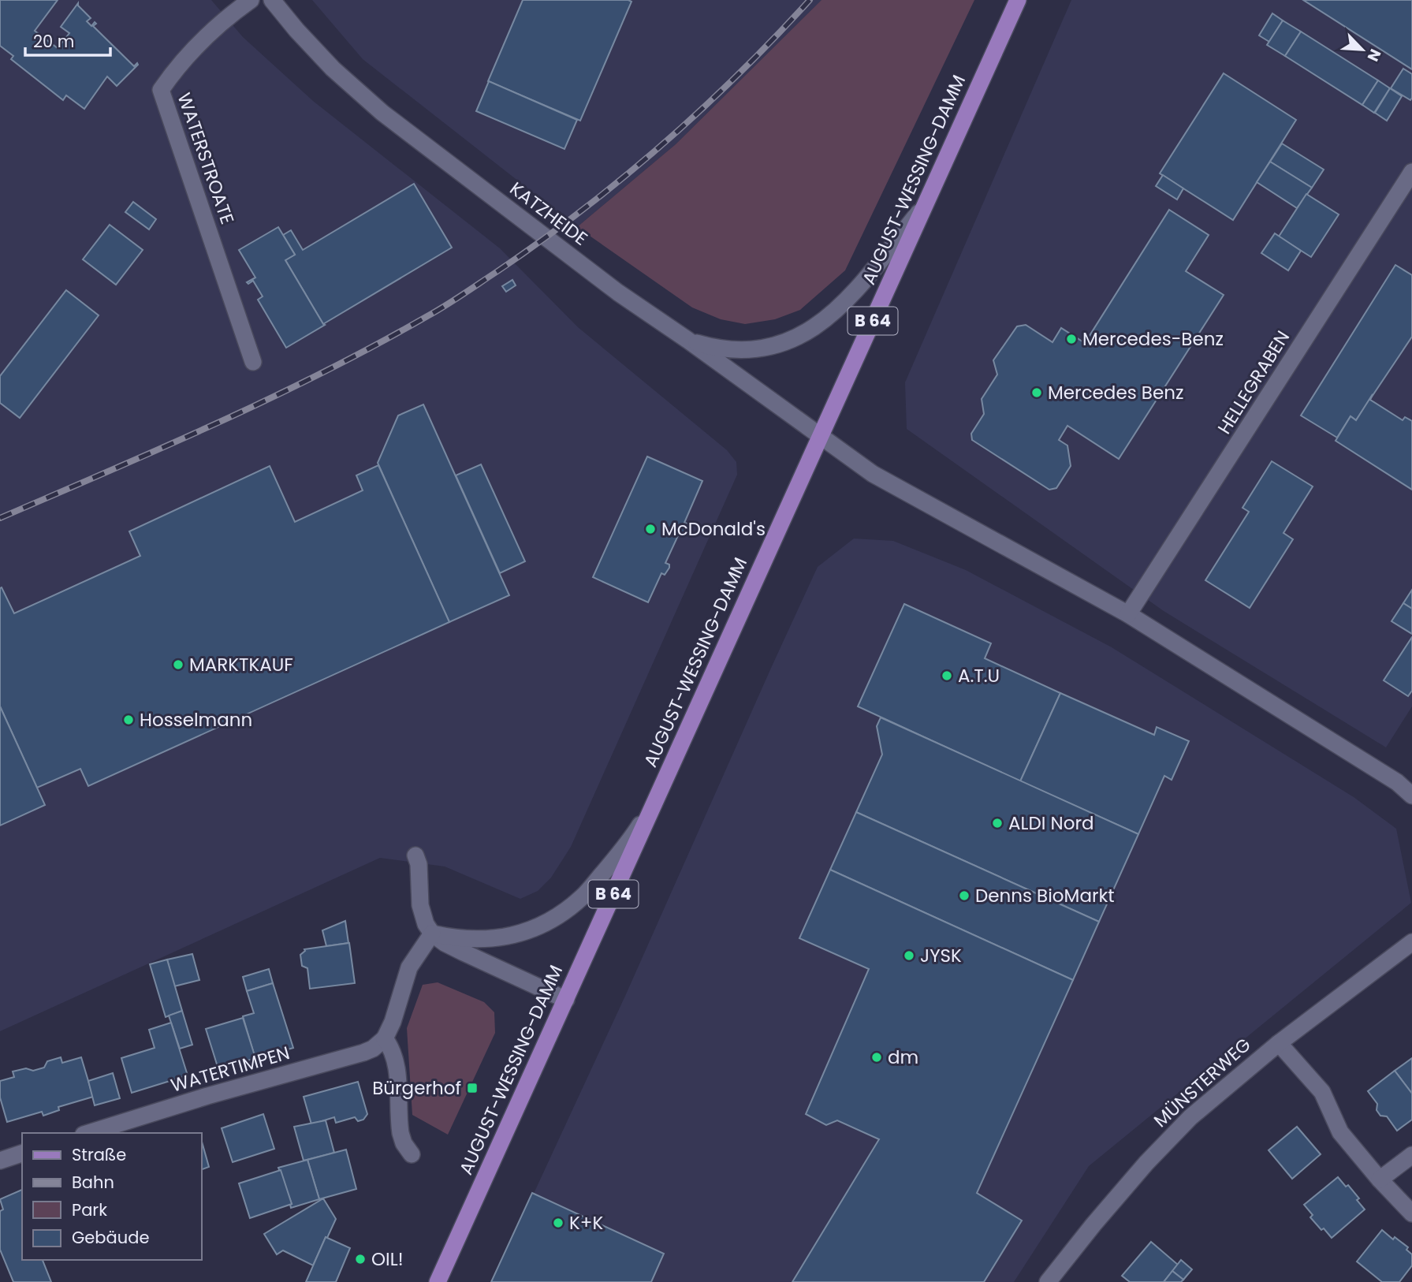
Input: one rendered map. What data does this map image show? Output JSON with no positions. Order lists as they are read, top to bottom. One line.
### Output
{"streets":{"main road":["AUGUST-WESSING-DAMM","B 64"],"street":["WATERSTROATE","KATZHEIDE","HELLEGRABEN","WATERTIMPEN","MÜNSTERWEG"]},"crossings":[["AUGUST-WESSING-DAMM","KATZHEIDE"]],"places":{"other":["Mercedes-Benz","Mercedes Benz","McDonald's","MARKTKAUF","A.T.U","Hosselmann","ALDI Nord","Denns BioMarkt","JYSK","dm","K+K","OIL!"],"transit":["Bürgerhof"]},"legend":["Straße","Bahn","Park","Gebäude"],"scale_bar":"20 m","north":"bottom right"}
